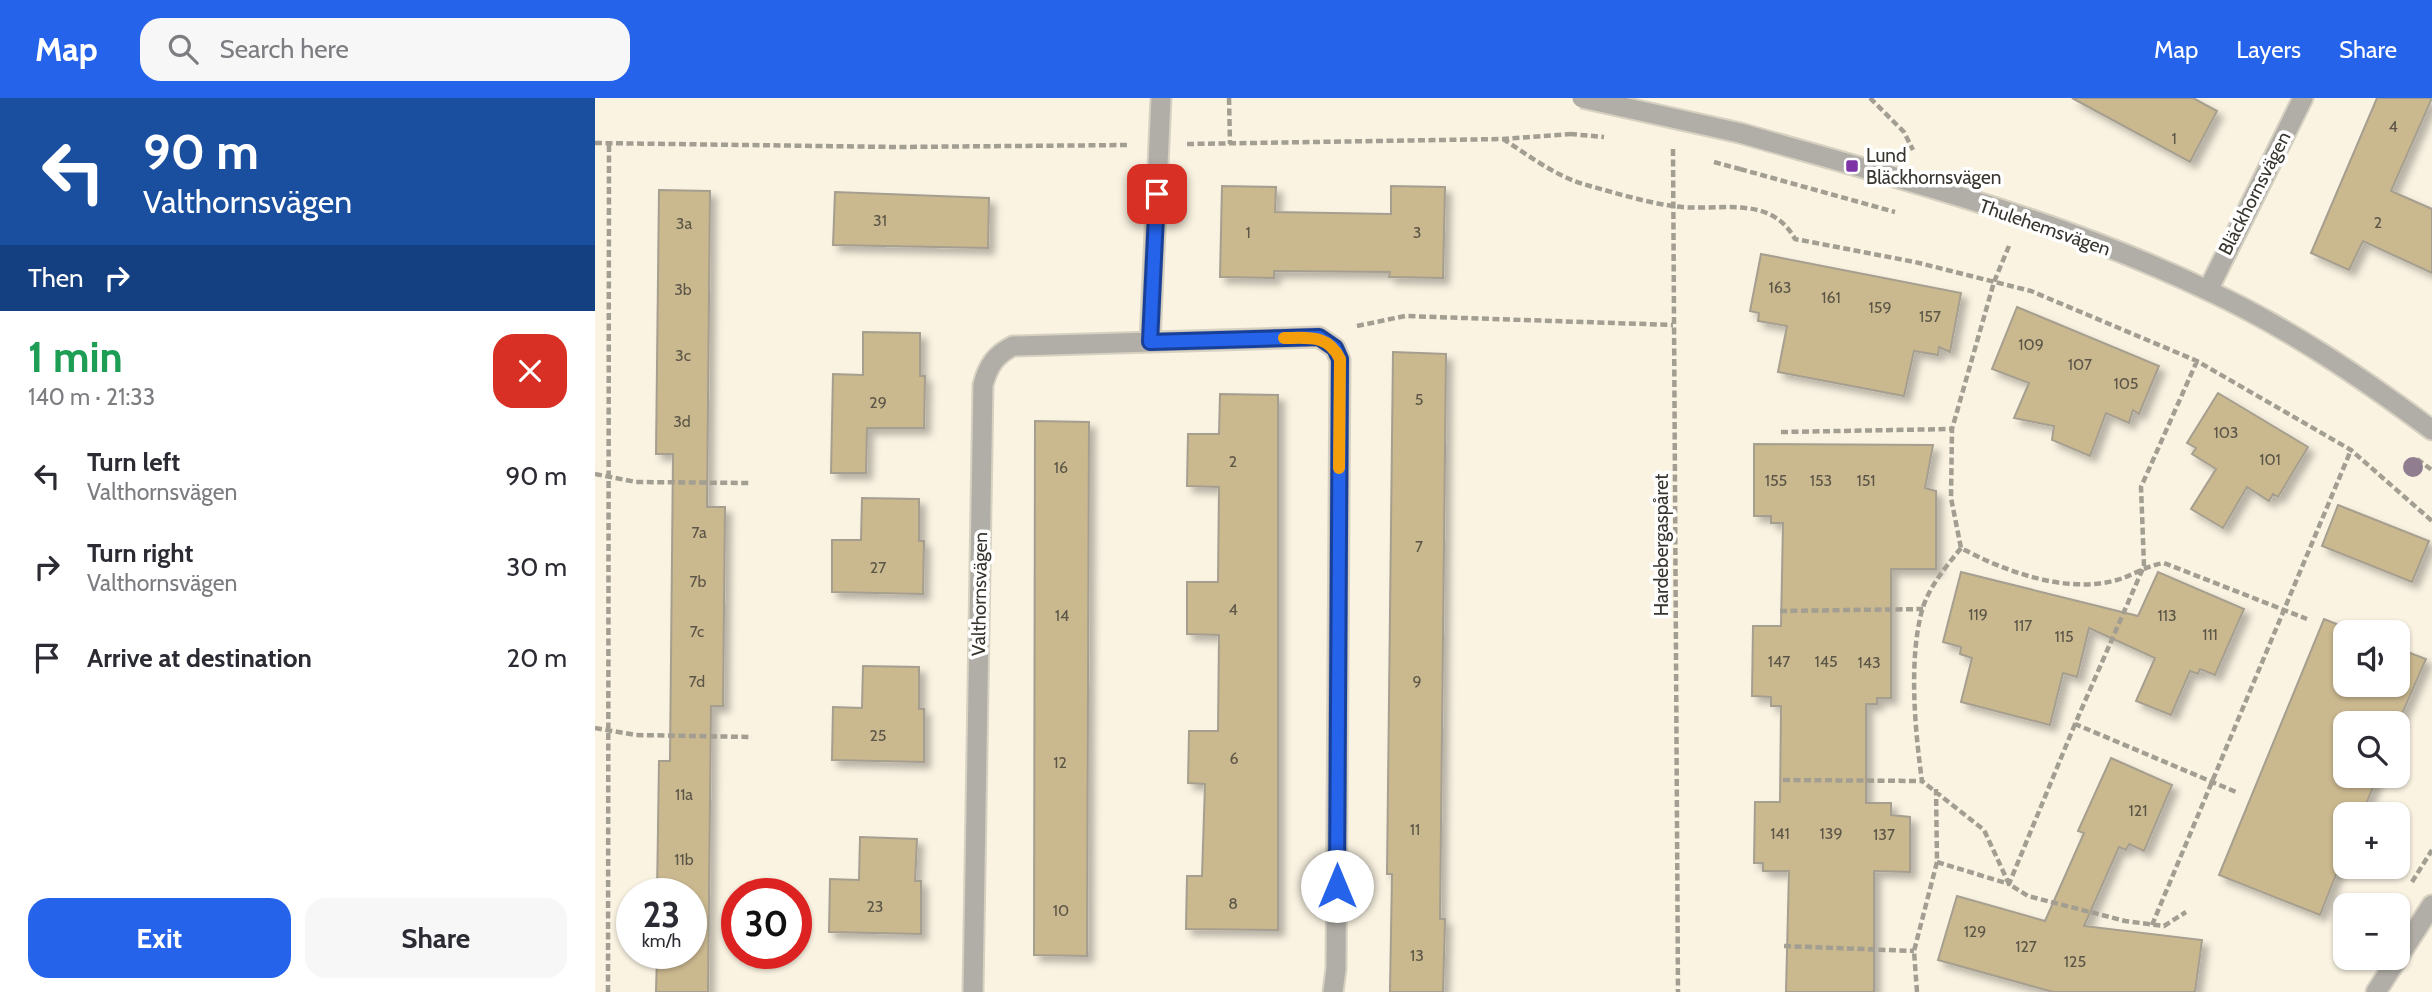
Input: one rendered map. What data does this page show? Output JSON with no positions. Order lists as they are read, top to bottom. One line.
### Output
{"streets":{"street":["Bläckhornsvägen","Thulehemsvägen","Valthornsvägen"],"path":["Hardebergaspåret"]},"crossings":[["Bläckhornsvägen","Thulehemsvägen"]],"places":{"transit":["Lund Bläckhornsvägen"]},"house_numbers":["4","1","31","2","3a","1","3","163","3b","161","159","157","109","3c","107","105","5","29","3d","103","101","2","16","155","153","151","7a","7","27","7b","4","119","14","113","117","7c","111","115","147","145","143","7d","9","25","6","12","11a","121","11","141","139","137","11b","8","23","10","129","127","13","125"],"page":{"header":"Map","search":"Search here","nav":["Map","Layers","Share"],"turn":["90 m","Valthornsvägen"],"then":"Then","heading":["1 min","140 m · 21:33"],"list":[{"name":"Turn left","note":"Valthornsvägen","value":"90 m"},{"name":"Turn right","note":"Valthornsvägen","value":"30 m"},{"name":"Arrive at destination","value":"20 m"}],"map_buttons":["+","−"],"speed":"23 km/h","limit":"30","buttons":["Exit","Share"]}}
